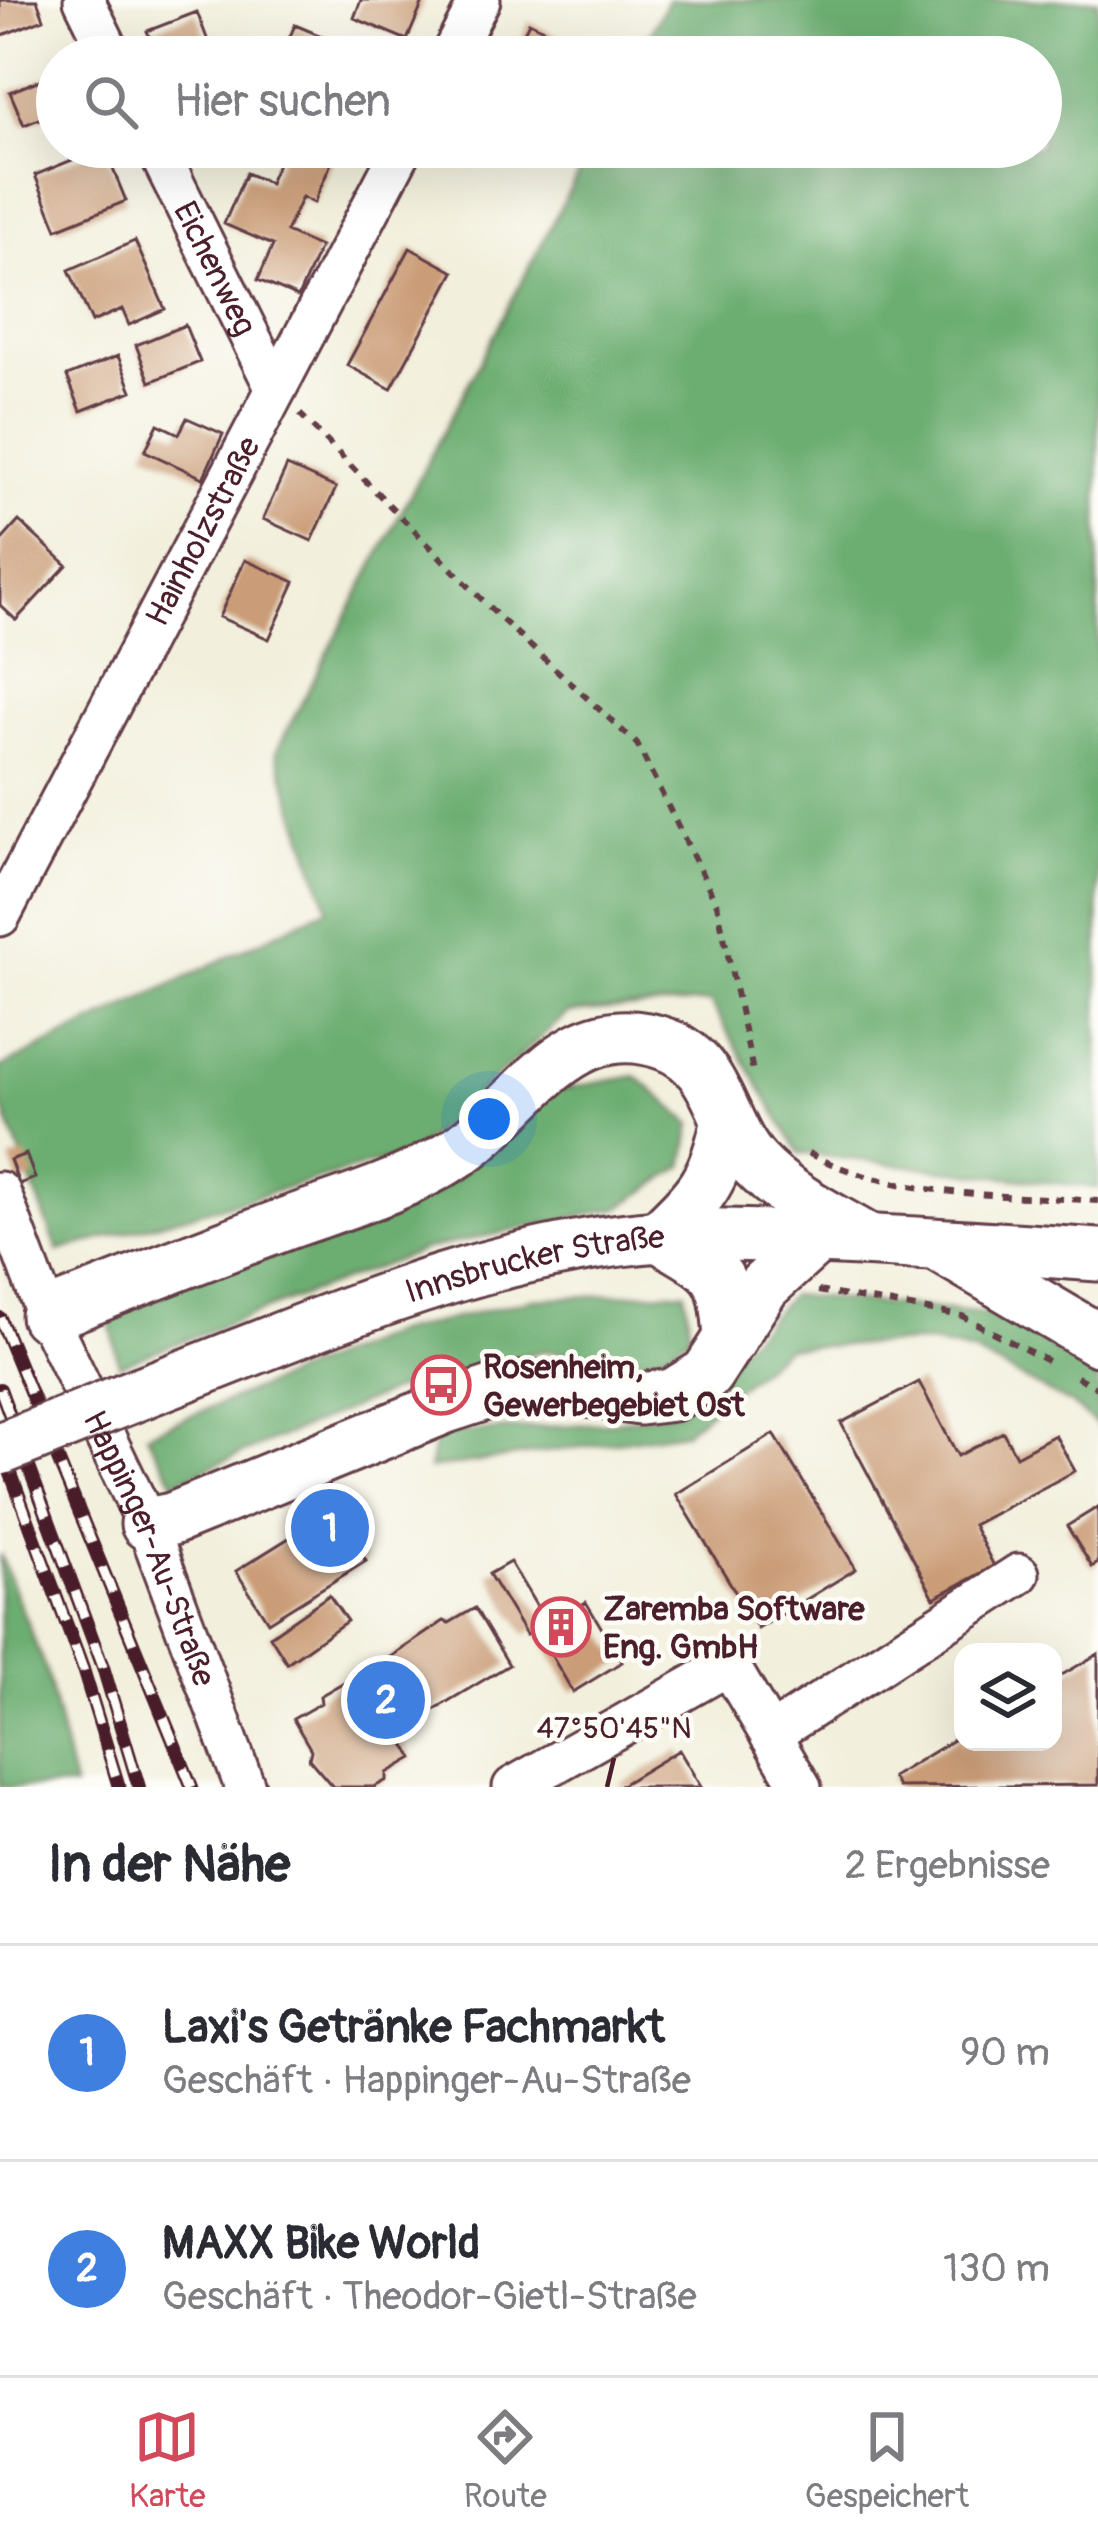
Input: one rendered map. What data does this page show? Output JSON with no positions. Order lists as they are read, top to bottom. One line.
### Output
{"streets":{"main road":["Innsbrucker Straße"],"street":["Eichenweg","Hainholzstraße","Happinger-Au-Straße"]},"crossings":[["Eichenweg","Hainholzstraße"]],"places":{"bus stop":["Rosenheim, Gewerbegebiet Ost"],"building":["Zaremba Software Eng. GmbH"]},"page":{"search":"Hier suchen","pins":["1","2"],"heading":["In der Nähe","2 Ergebnisse"],"list":[{"mark":"1","name":"Laxi's Getränke Fachmarkt","note":"Geschäft · Happinger-Au-Straße","value":"90 m"},{"mark":"2","name":"MAXX Bike World","note":"Geschäft · Theodor-Gietl-Straße","value":"130 m"}],"nav":["Karte","Route","Gespeichert"]},"coordinates":["47°50'45\"N"]}
